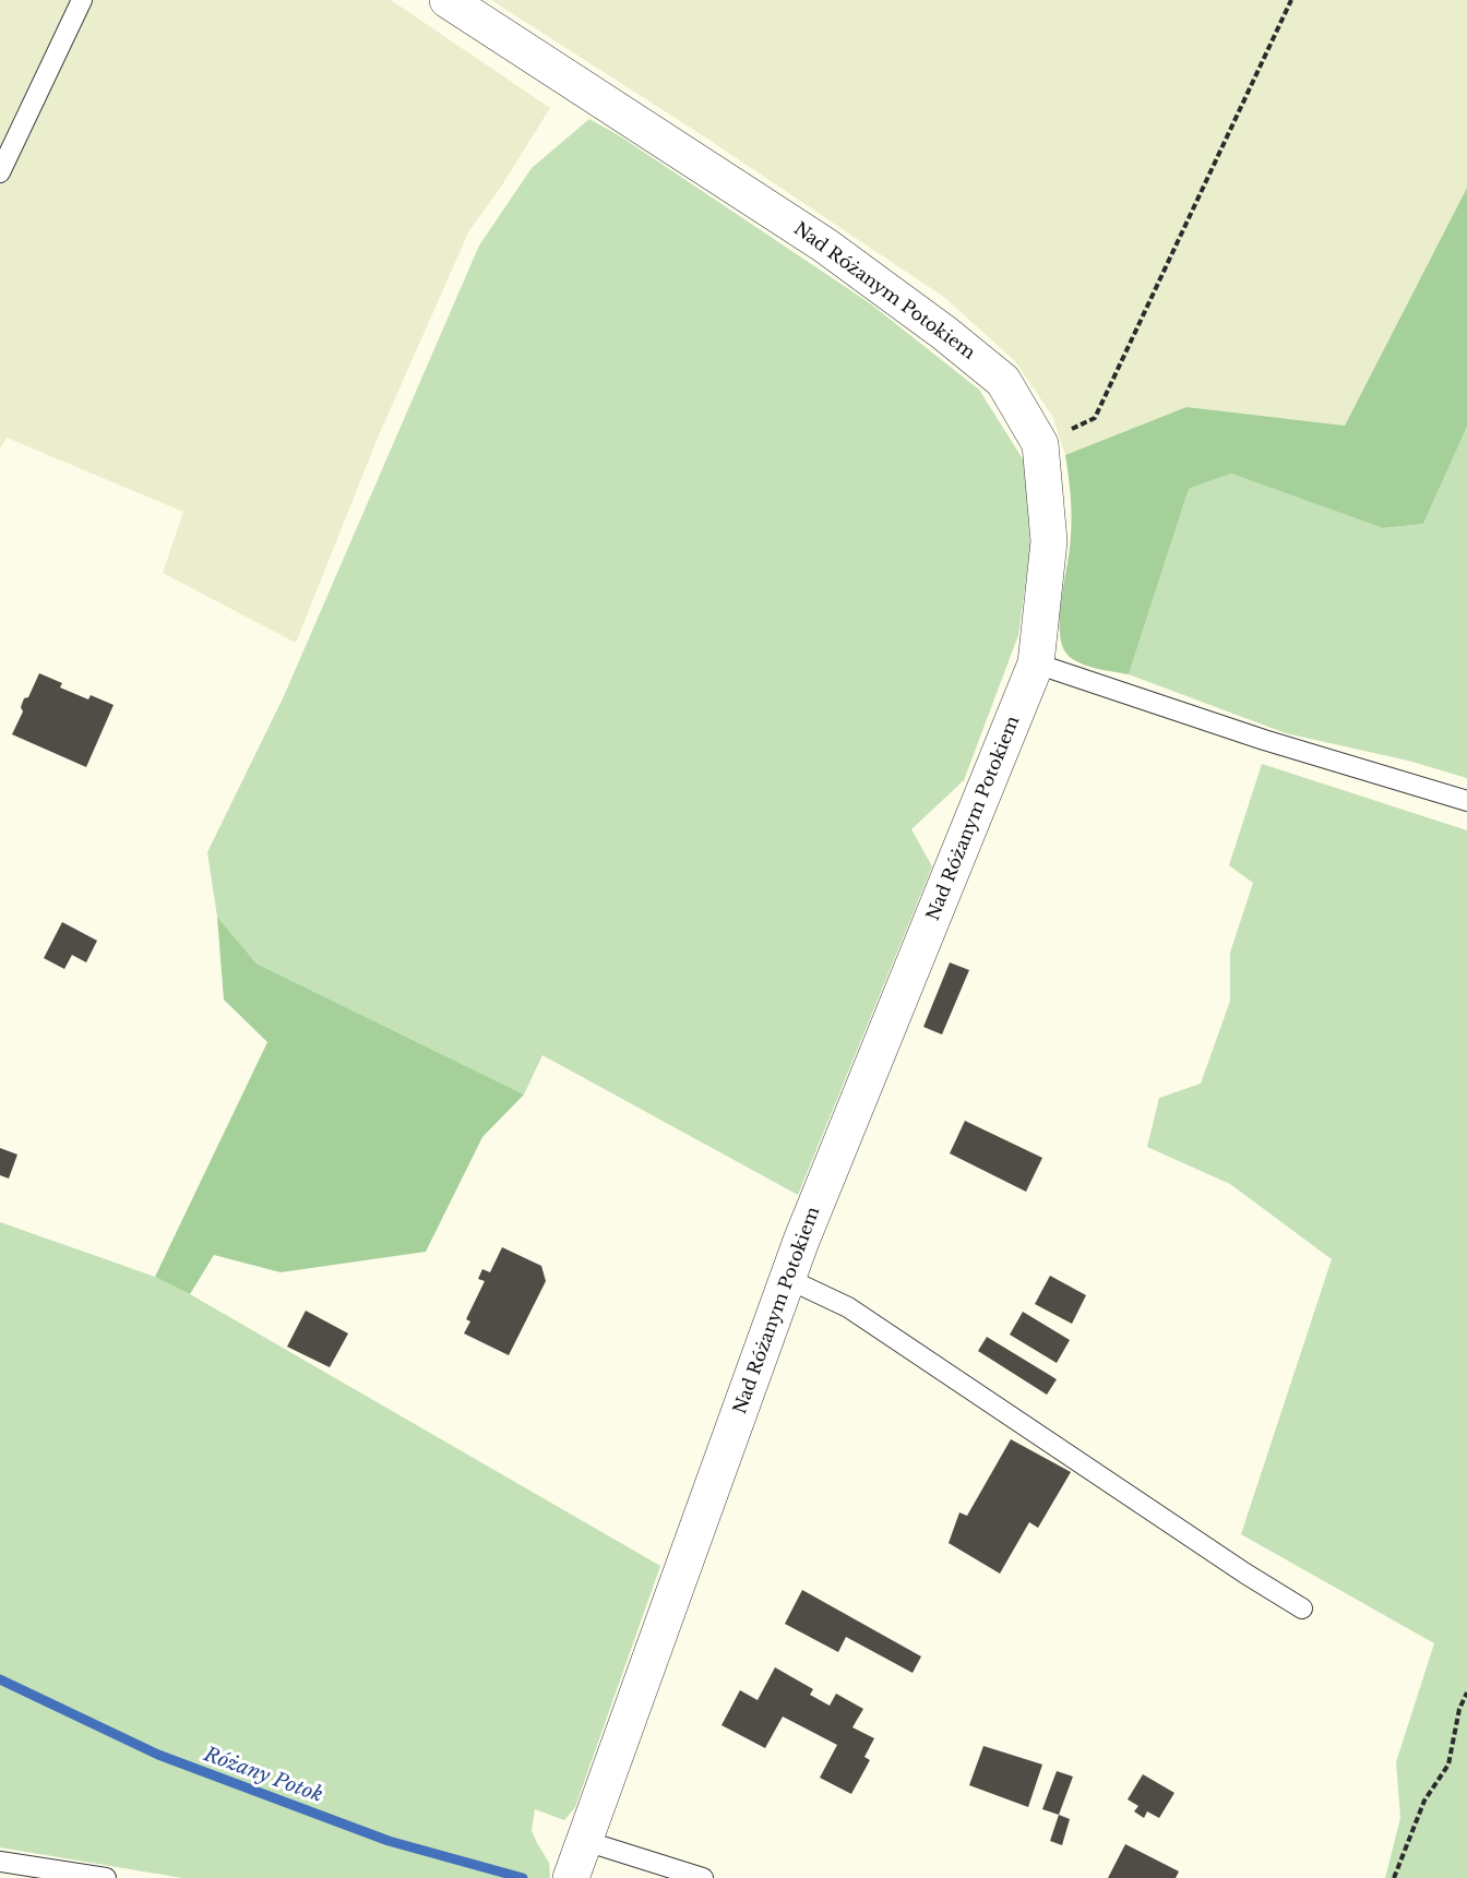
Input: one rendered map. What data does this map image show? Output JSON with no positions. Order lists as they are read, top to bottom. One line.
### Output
{"streets":{"street":["Nad Różanym Potokiem"]},"water":["Różany Potok"]}
